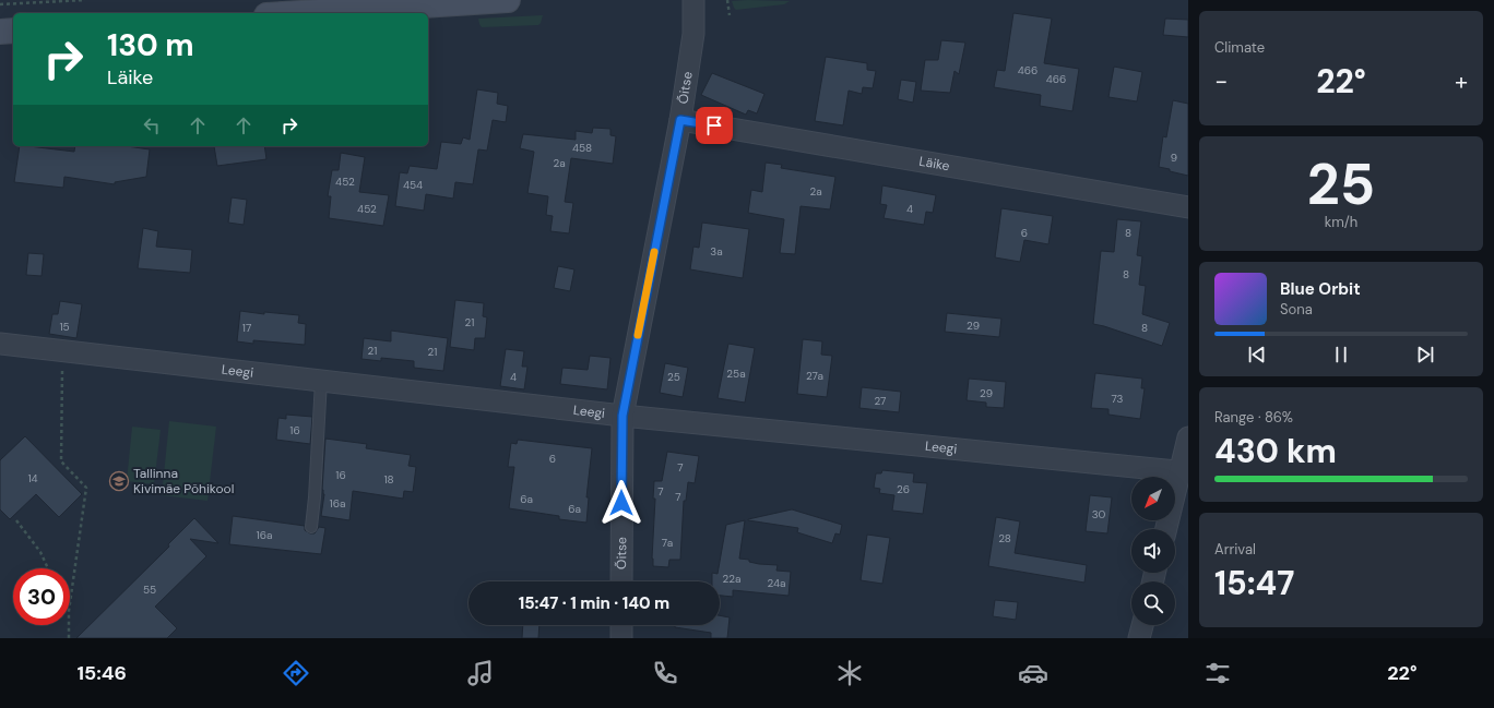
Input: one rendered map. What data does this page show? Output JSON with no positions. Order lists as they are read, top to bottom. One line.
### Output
{"streets":{"street":["Õitse","Läike","Leegi"]},"crossings":[["Õitse","Läike"],["Õitse","Leegi"]],"places":{"school or university":["Tallinna Kivimäe Põhikool"]},"house_numbers":["466","466","458","9","2a","452","454","2a","452","4","6","8","3a","8","21","29","15","17","8","21","21","25a","27a","4","25","29","73","27","16","6","7","16","14","18","26","7","7","6a","16a","6a","30","16a","28","7a","22a","24a","55"],"north":"bottom left","page":{"tile":["Climate",["25","km/h"],["Range · 86%","430 km"],["Arrival","15:47"]],"turn":["130 m","Läike"],"heat":["−","22°","+"],"song":["Blue Orbit","Sona"],"limit":"30","trip":"15:47 · 1 min · 140 m","tabs":["15:46","22°"]}}
